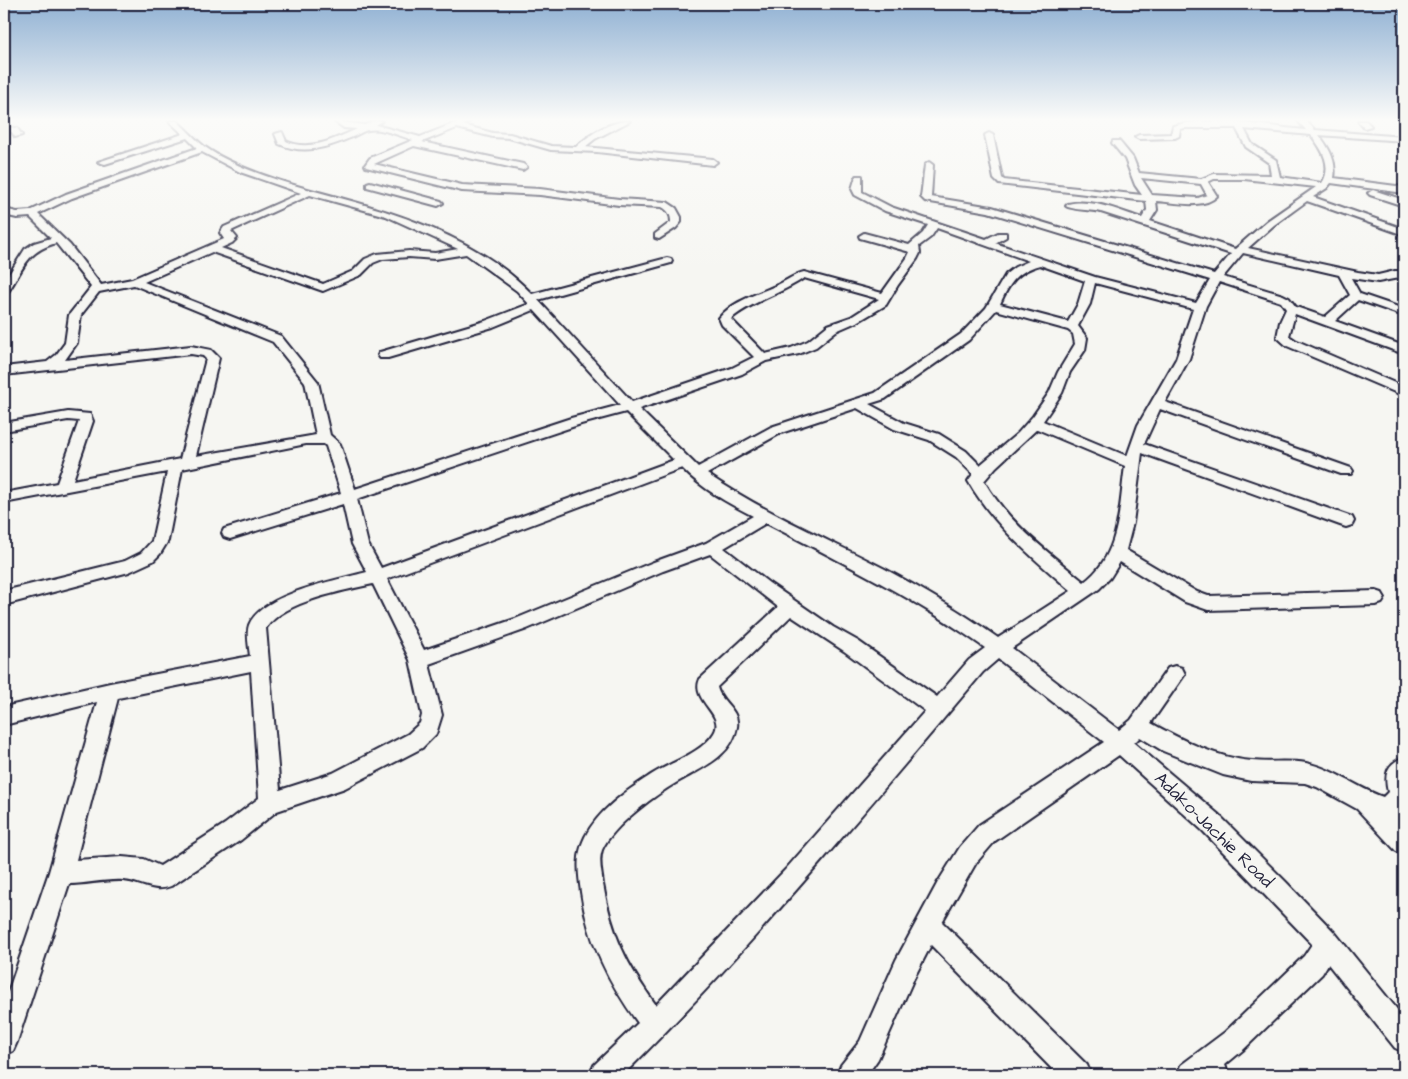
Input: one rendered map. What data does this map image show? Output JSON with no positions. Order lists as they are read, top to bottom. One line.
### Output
{"streets":{"street":["Adako-Jachie Road"]}}
